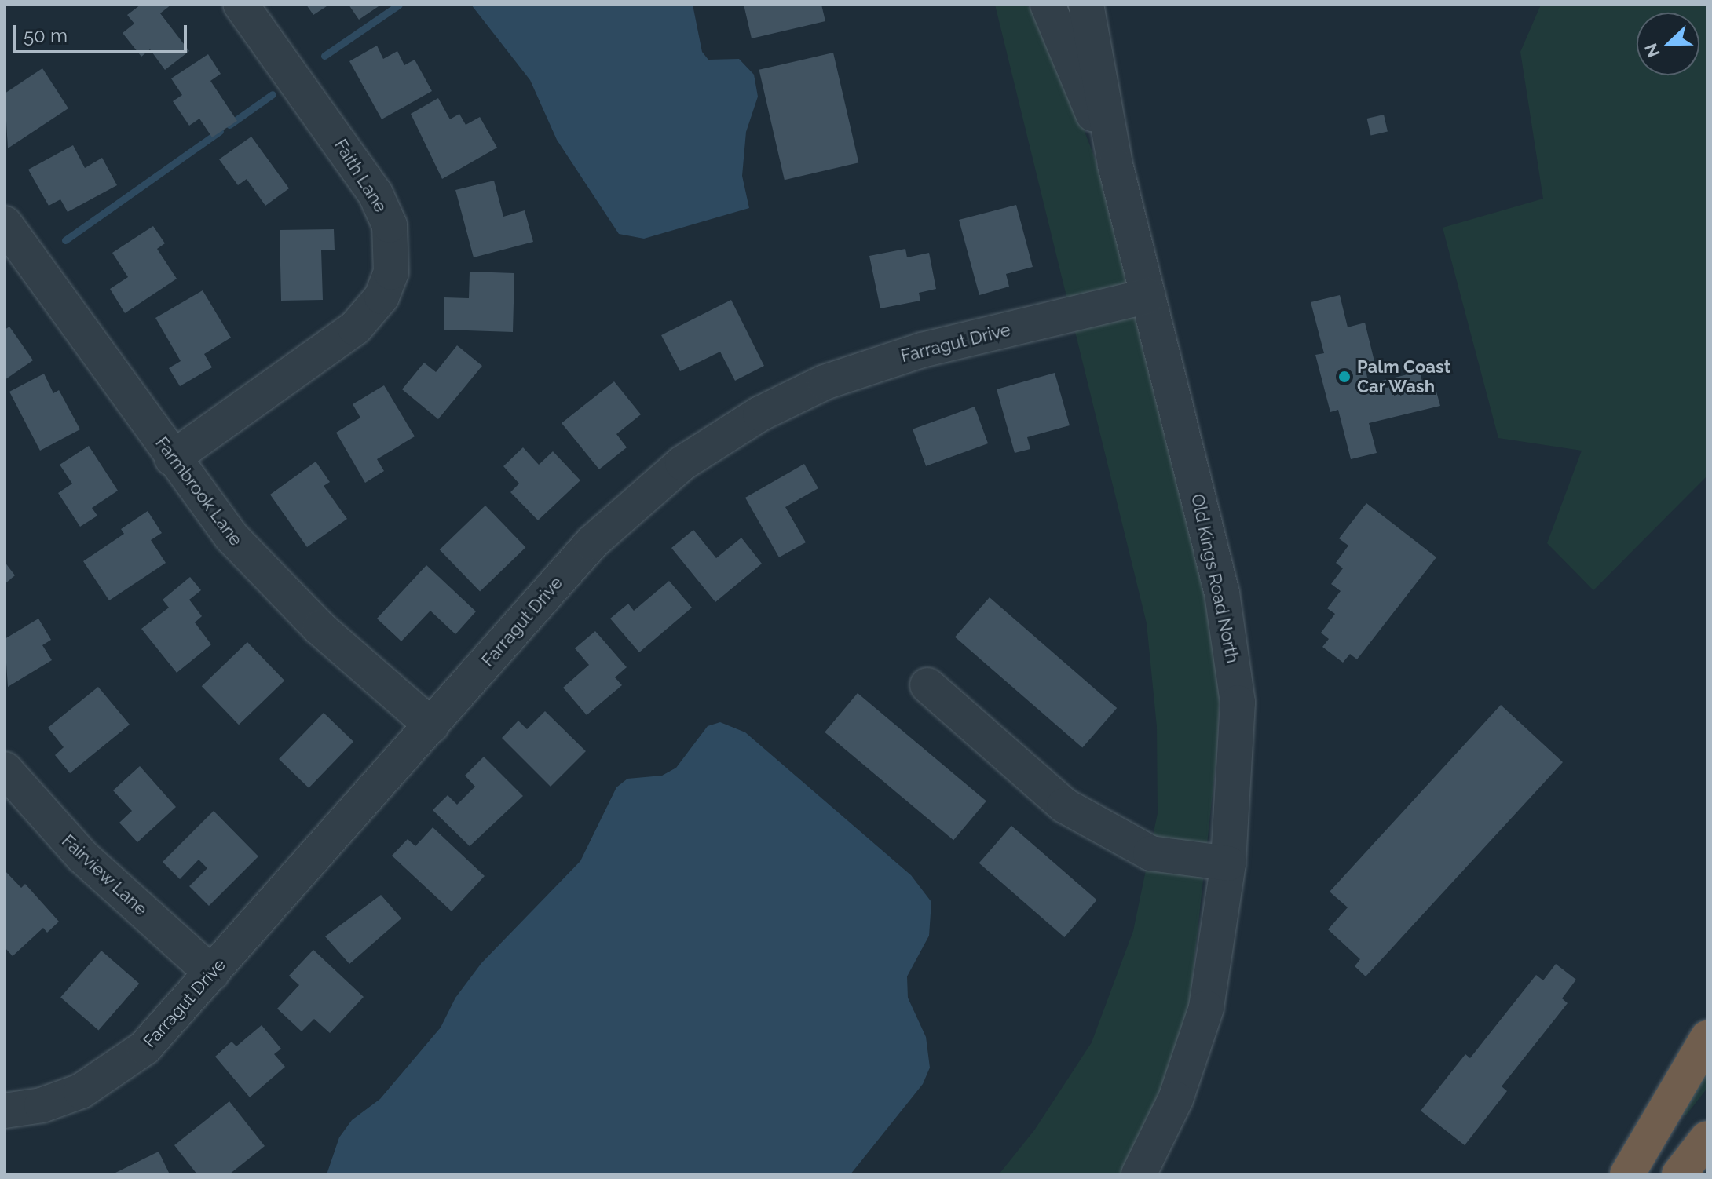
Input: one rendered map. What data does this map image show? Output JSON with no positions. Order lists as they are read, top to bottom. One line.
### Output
{"streets":{"street":["Faith Lane","Farragut Drive","Farmbrook Lane","Old Kings Road North","Fairview Lane"]},"crossings":[["Faith Lane","Farmbrook Lane"],["Farragut Drive","Farmbrook Lane"],["Farragut Drive","Old Kings Road North"],["Farragut Drive","Fairview Lane"]],"places":["Palm Coast Car Wash"],"scale_bar":"50 m","north":"left"}
